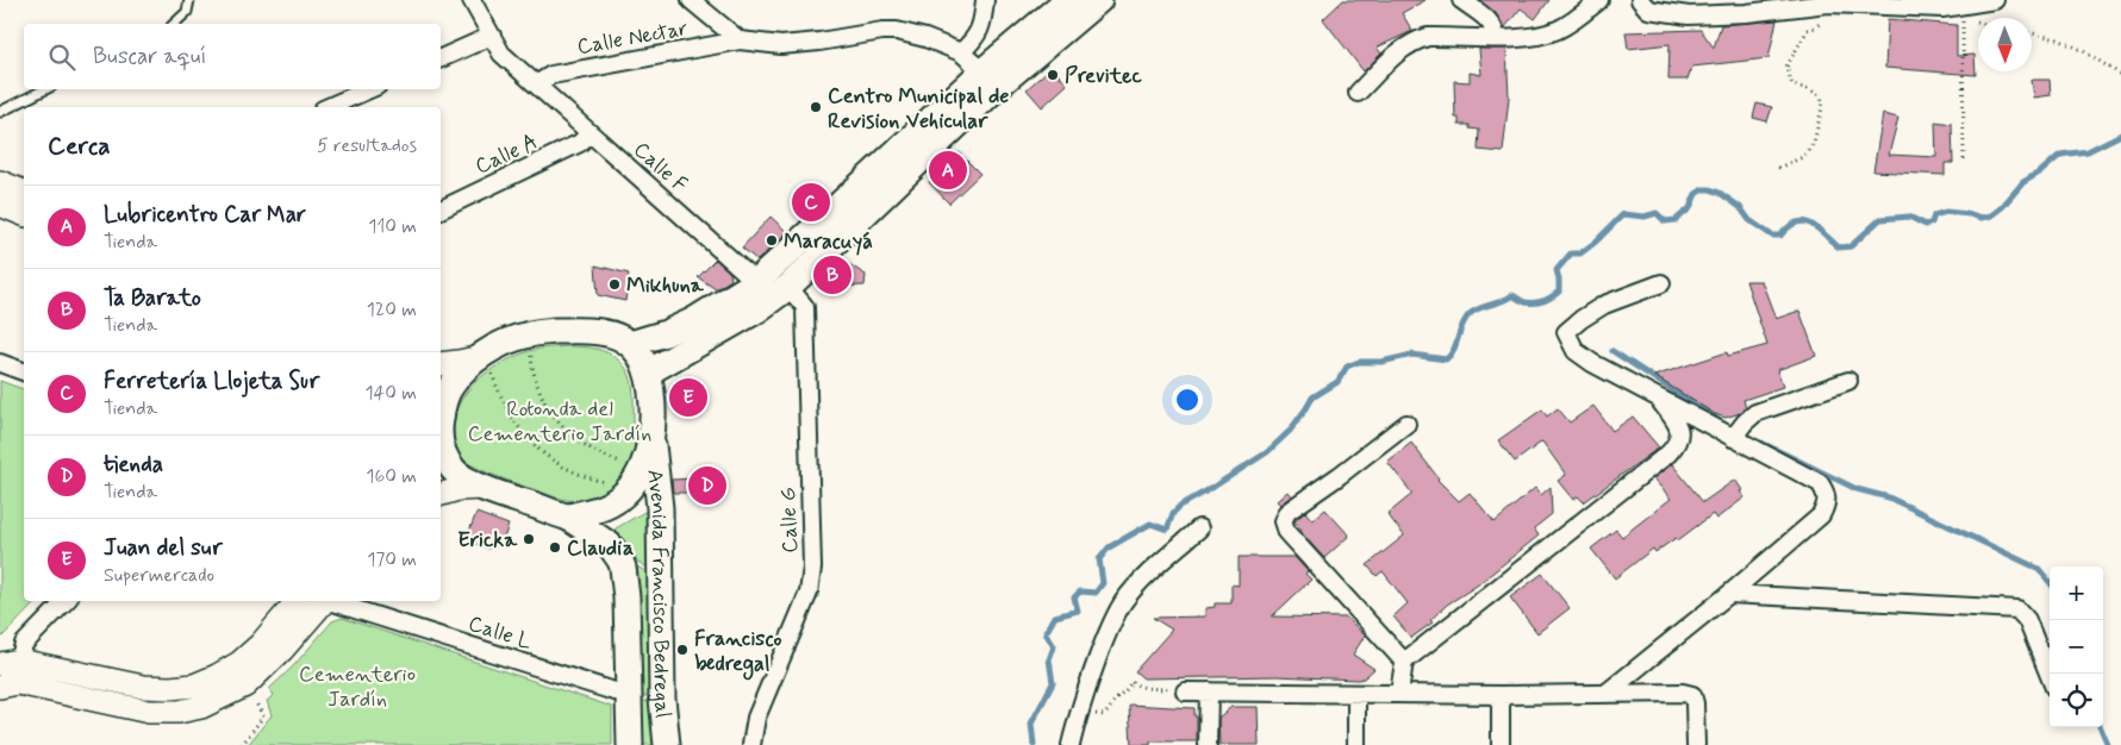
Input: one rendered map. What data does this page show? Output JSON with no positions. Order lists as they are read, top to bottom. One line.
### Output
{"streets":{"main road":["Avenida Francisco Bedregal"],"street":["Calle Nectar","Calle A","Calle F","Calle G","Calle L"]},"crossings":[["Calle Nectar","Calle F"],["Calle A","Calle F"],["Avenida Francisco Bedregal","Calle L"]],"parks":["Rotonda del Cementerio Jardín","Cementerio Jardín"],"places":["Previtec","Centro Municipal de Revision Vehicular","Maracuyá","Mikhuna","Ericka","Claudia","Francisco bedregal"],"north":"bottom","page":{"search":"Buscar aquí","heading":["Cerca","5 resultados"],"pins":["A","C","B","E","D"],"list":[{"mark":"A","name":"Lubricentro Car Mar","note":"Tienda","value":"110 m"},{"mark":"B","name":"Ta Barato","note":"Tienda","value":"120 m"},{"mark":"C","name":"Ferretería Llojeta Sur","note":"Tienda","value":"140 m"},{"mark":"D","name":"tienda","note":"Tienda","value":"160 m"},{"mark":"E","name":"Juan del sur","note":"Supermercado","value":"170 m"}],"map_buttons":["+","−"]}}
